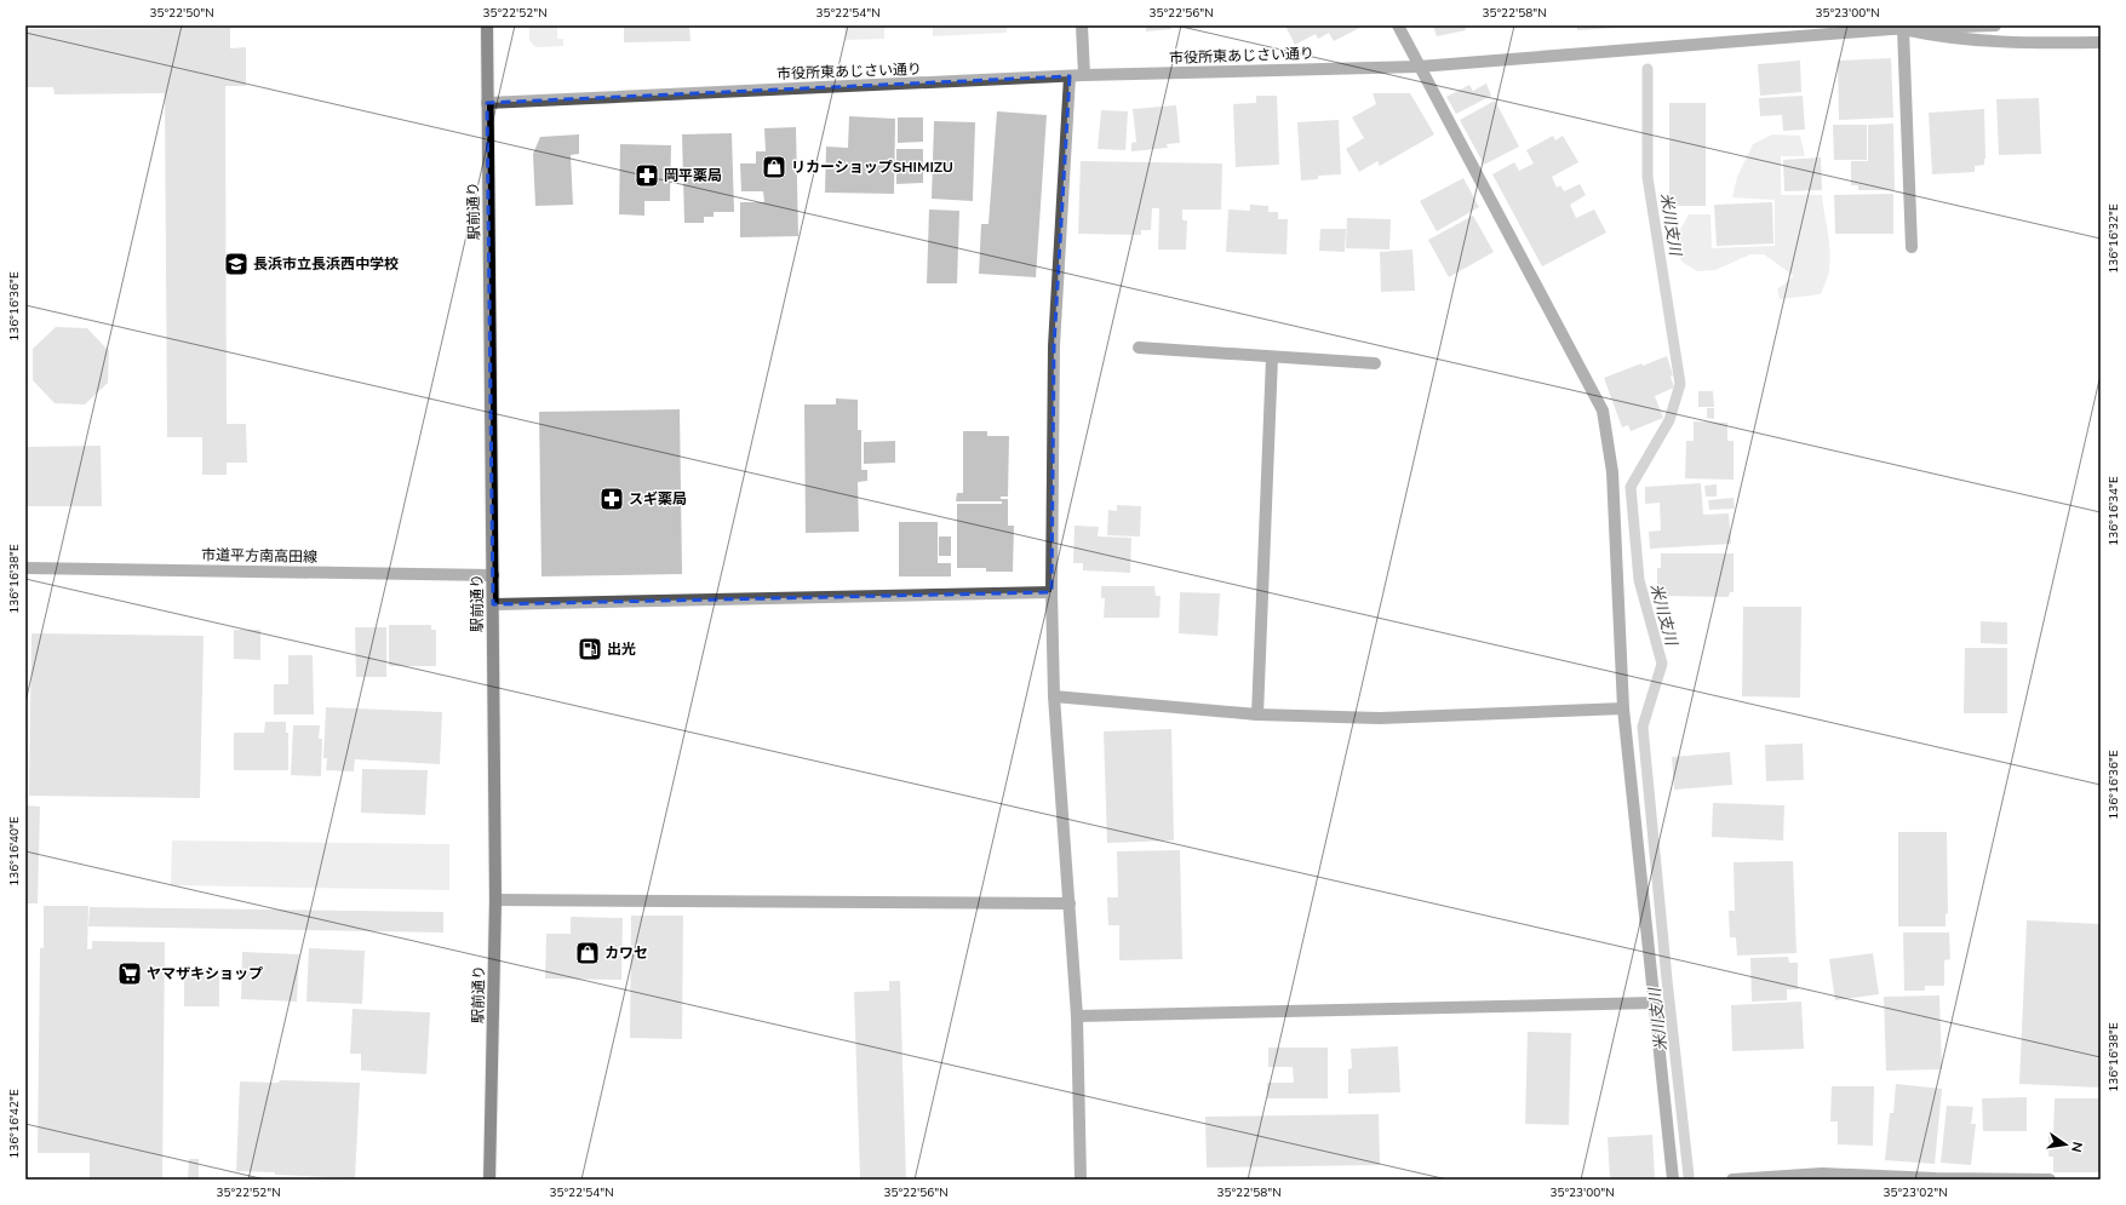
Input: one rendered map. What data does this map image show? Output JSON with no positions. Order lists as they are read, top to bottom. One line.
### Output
{"streets":{"main road":["駅前通り"],"street":["市役所東あじさい通り","市道平方南高田線"]},"crossings":[["市役所東あじさい通り","駅前通り"],["駅前通り","市道平方南高田線"]],"water":["米川支川"],"places":{"shop":["リカーショップSHIMIZU","カワセ"],"pharmacy":["岡平薬局","スギ薬局"],"school or university":["長浜市立長浜西中学校"],"fuel station":["出光"],"supermarket":["ヤマザキショップ"]},"north":"right","coordinates":["35°22'50\"N","35°22'52\"N","35°22'54\"N","35°22'56\"N","35°22'58\"N","35°23'00\"N","136°16'32\"E","136°16'36\"E","136°16'34\"E","136°16'38\"E","136°16'40\"E","136°16'42\"E","35°23'02\"N"]}
